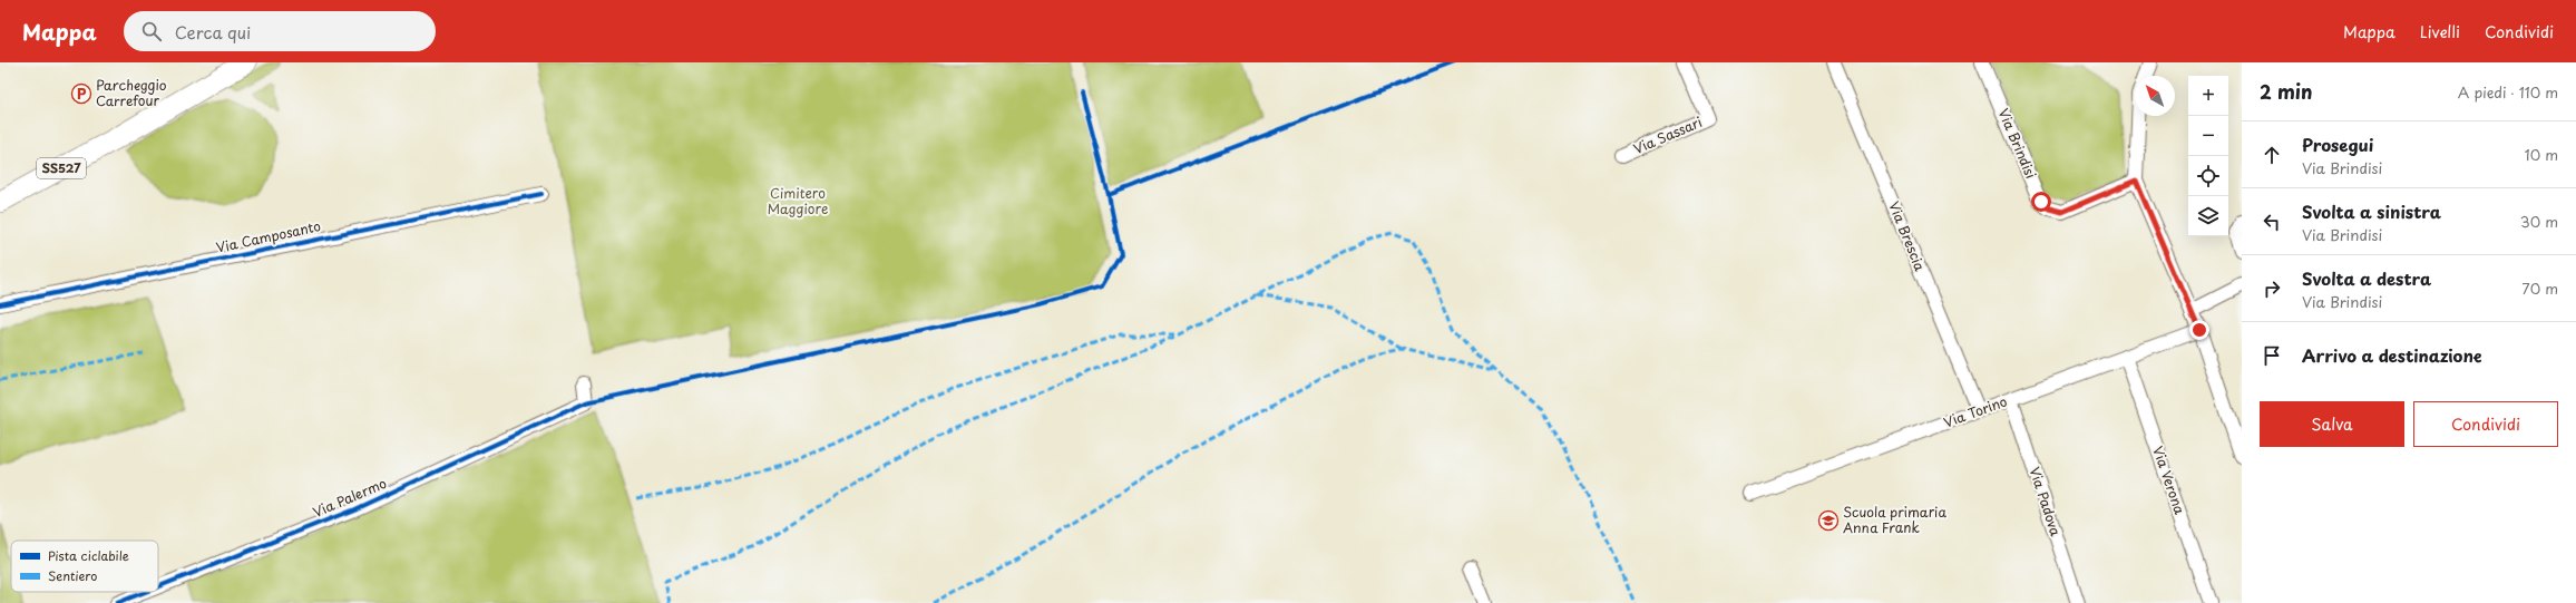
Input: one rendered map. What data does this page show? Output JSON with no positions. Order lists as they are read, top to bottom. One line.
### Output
{"streets":{"main road":["SS527"],"street":["Via Sassari","Via Brindisi","Via Brescia","Via Camposanto","Via Torino","Via Verona","Via Palermo","Via Padova"]},"crossings":[["Via Brescia","Via Torino"],["Via Torino","Via Verona"],["Via Torino","Via Padova"]],"parks":["Cimitero Maggiore"],"places":{"parking":["Parcheggio Carrefour"],"school or university":["Scuola primaria Anna Frank"]},"legend":["Pista ciclabile","Sentiero"],"north":"top left","page":{"header":"Mappa","search":"Cerca qui","nav":["Mappa","Livelli","Condividi"],"heading":["2 min","A piedi · 110 m"],"map_buttons":["+","−"],"list":[["Prosegui","Via Brindisi","10 m"],["Svolta a sinistra","Via Brindisi","30 m"],["Svolta a destra","Via Brindisi","70 m"],"Arrivo a destinazione"],"buttons":["Salva","Condividi"]}}
